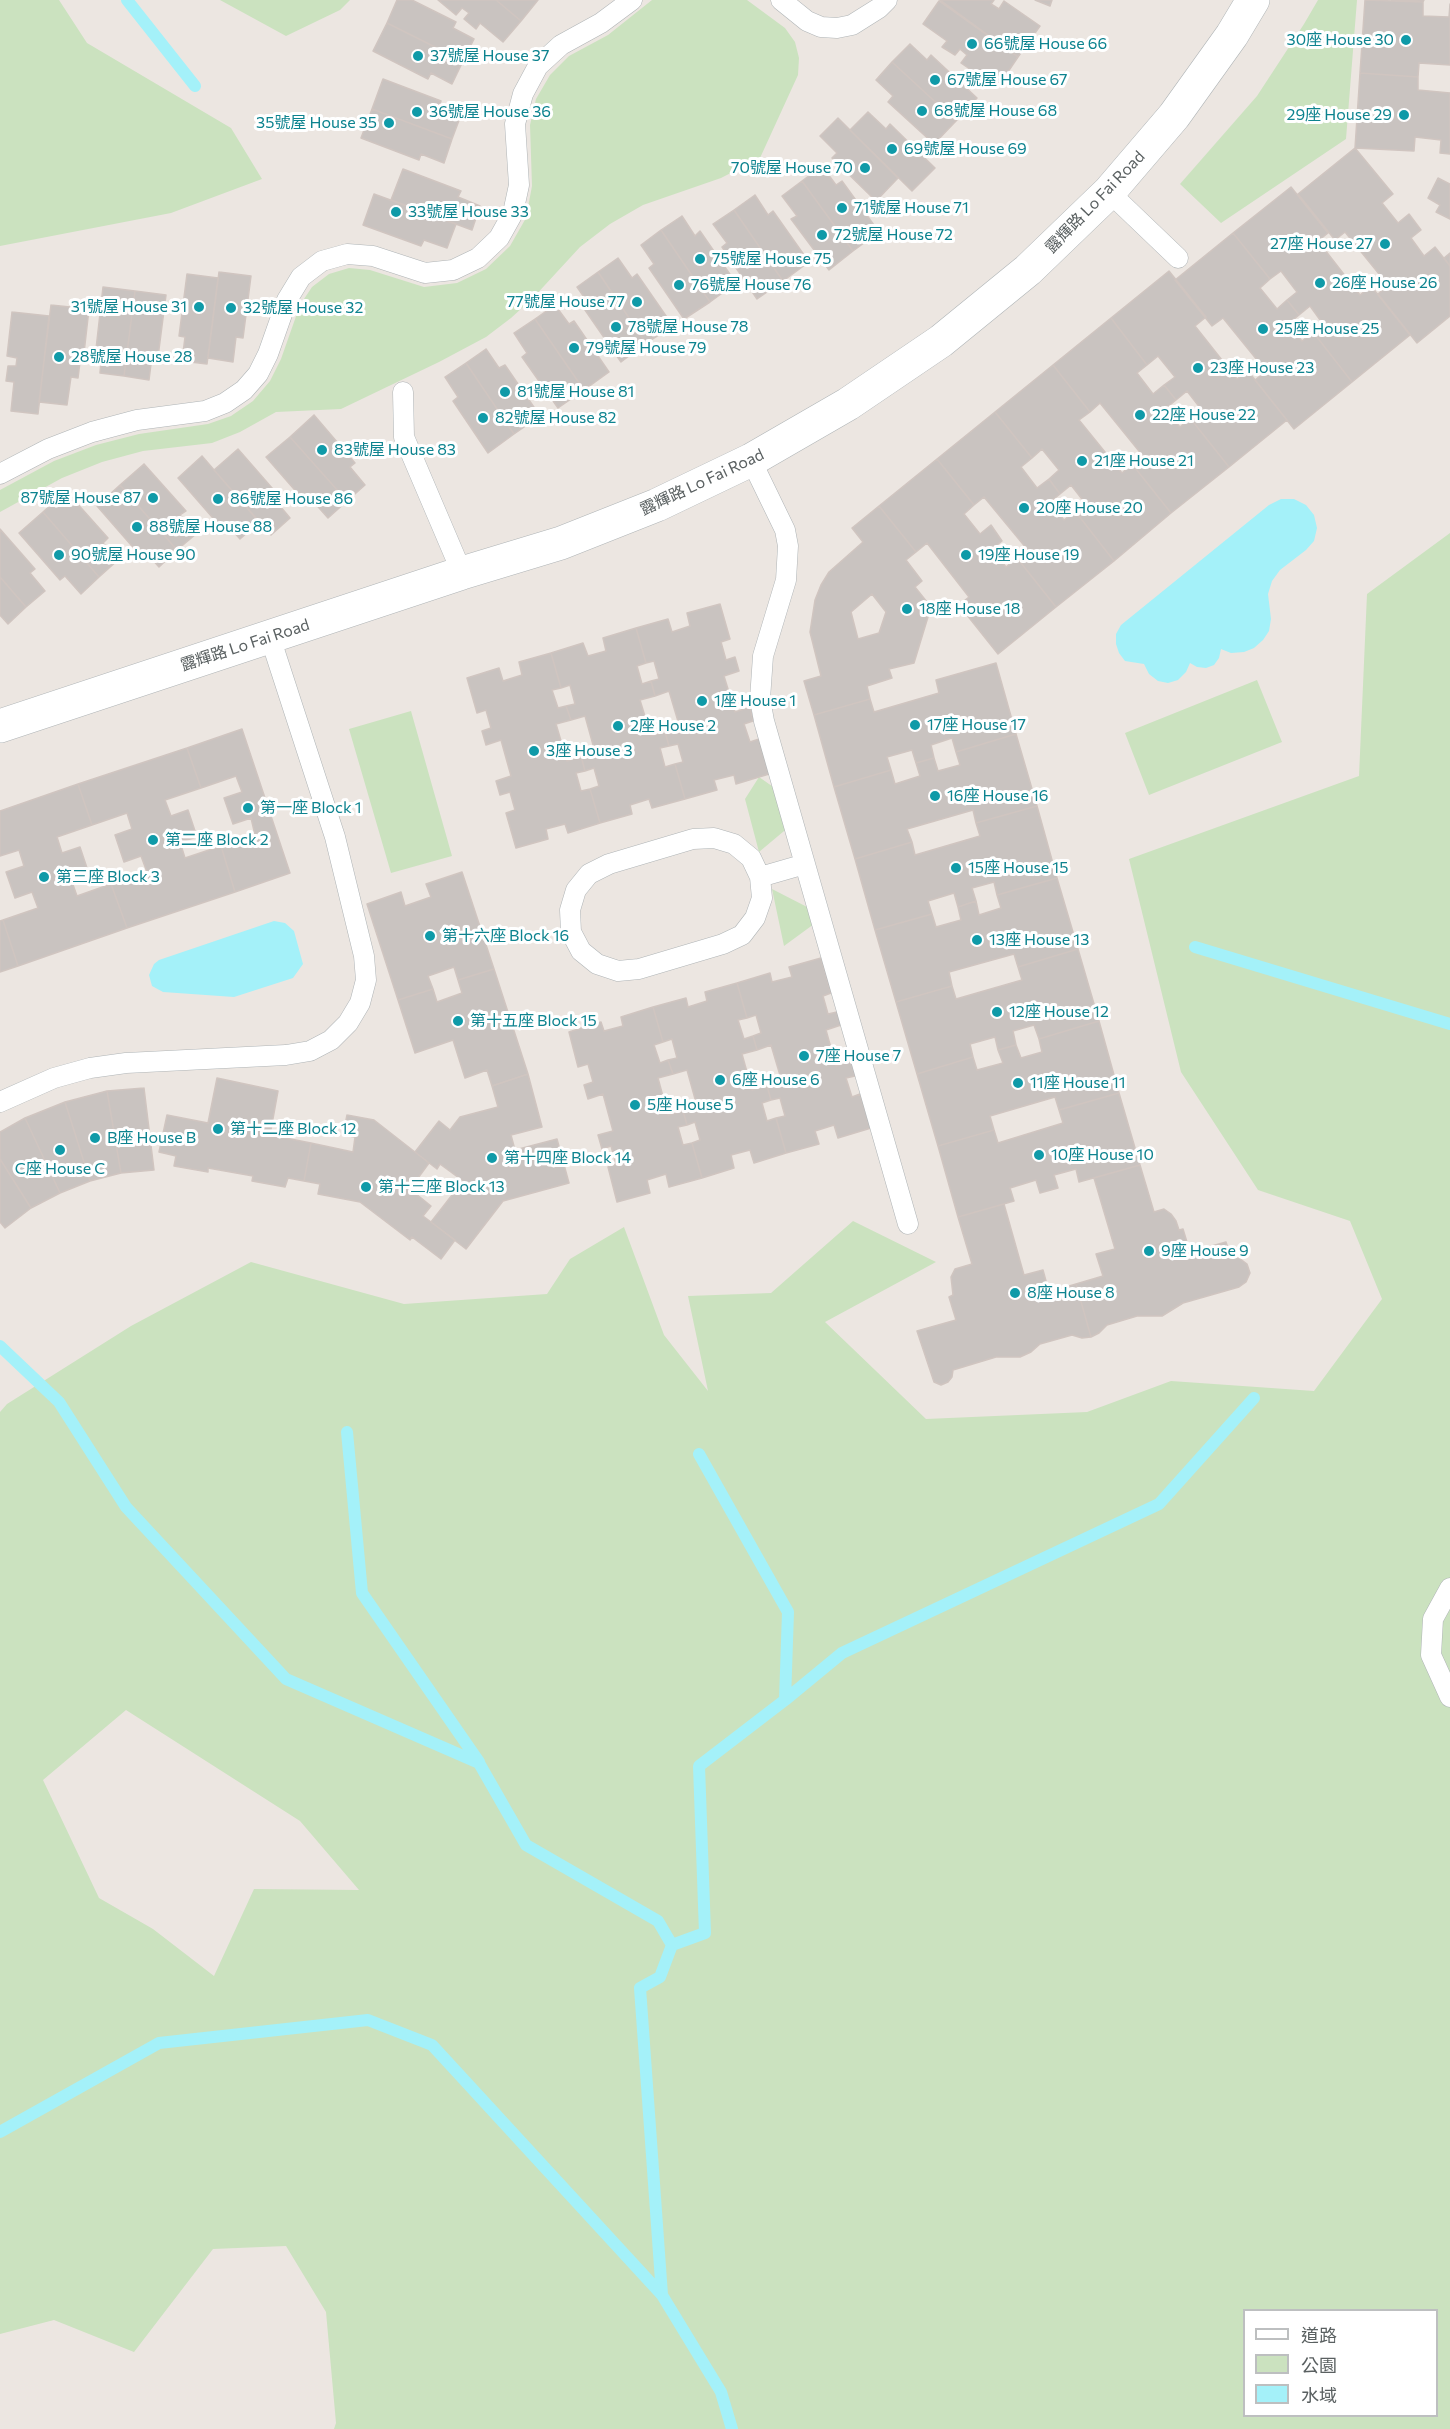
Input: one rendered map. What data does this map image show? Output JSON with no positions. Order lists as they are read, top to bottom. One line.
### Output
{"streets":{"street":["露輝路 Lo Fai Road"]},"places":["30座 House 30","66號屋 House 66","37號屋 House 37","67號屋 House 67","68號屋 House 68","36號屋 House 36","29座 House 29","35號屋 House 35","69號屋 House 69","70號屋 House 70","71號屋 House 71","33號屋 House 33","72號屋 House 72","27座 House 27","75號屋 House 75","26座 House 26","76號屋 House 76","77號屋 House 77","31號屋 House 31","32號屋 House 32","78號屋 House 78","25座 House 25","79號屋 House 79","28號屋 House 28","23座 House 23","81號屋 House 81","22座 House 22","82號屋 House 82","83號屋 House 83","21座 House 21","87號屋 House 87","86號屋 House 86","20座 House 20","88號屋 House 88","90號屋 House 90","19座 House 19","18座 House 18","1座 House 1","17座 House 17","2座 House 2","3座 House 3","16座 House 16","第一座 Block 1","第二座 Block 2","15座 House 15","第三座 Block 3","第十六座 Block 16","13座 House 13","12座 House 12","第十五座 Block 15","7座 House 7","6座 House 6","11座 House 11","5座 House 5","第十二座 Block 12","B座 House B","C座 House C","10座 House 10","第十四座 Block 14","第十三座 Block 13","9座 House 9","8座 House 8"],"legend":["道路","公園","水域"]}
